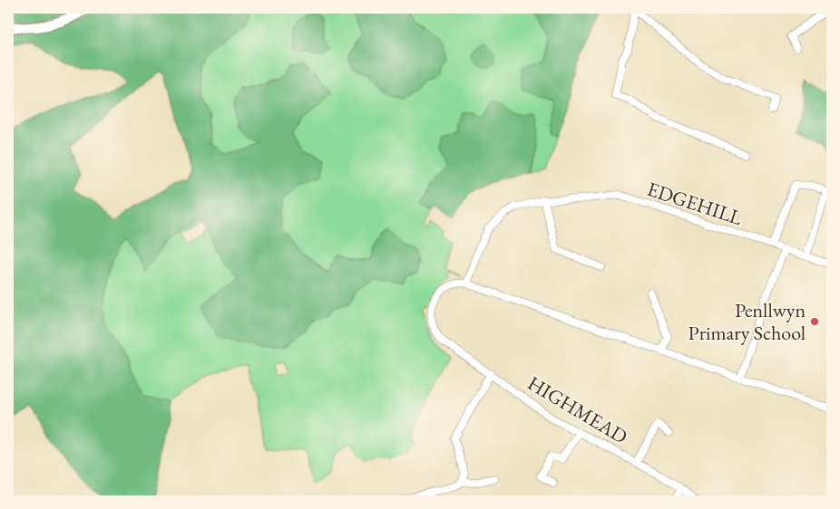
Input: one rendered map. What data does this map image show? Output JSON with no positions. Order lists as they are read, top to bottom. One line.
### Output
{"streets":{"street":["EDGEHILL","HIGHMEAD"]},"crossings":[["EDGEHILL","HIGHMEAD"]],"places":["Penllwyn Primary School"]}
